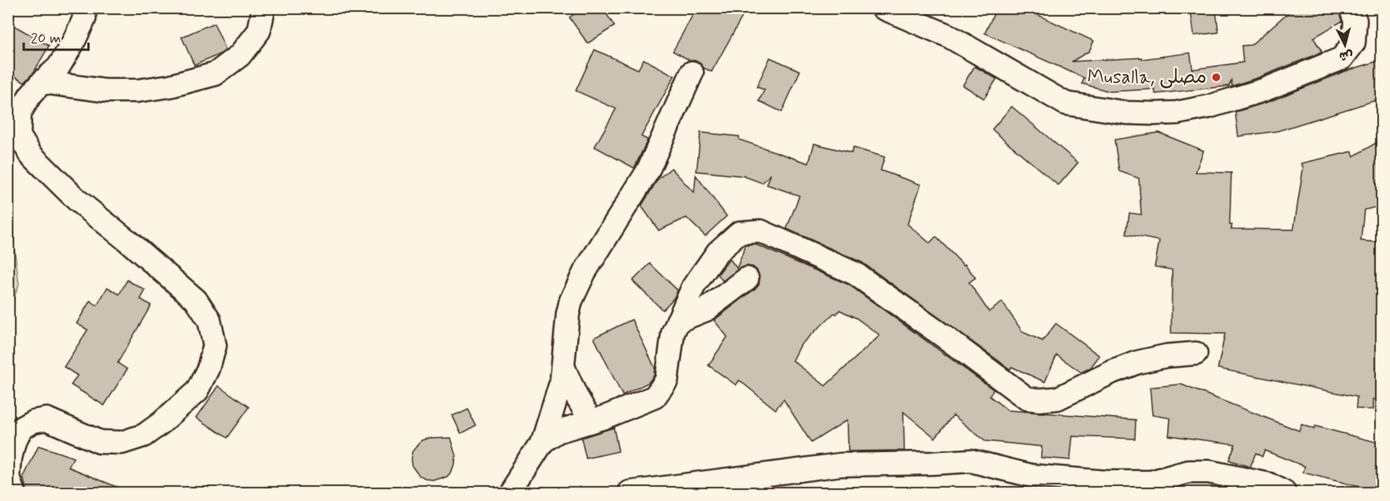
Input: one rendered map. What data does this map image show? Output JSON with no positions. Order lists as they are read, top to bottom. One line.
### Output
{"places":["Musalla, مصلى"],"scale_bar":"20 m","north":"bottom"}
